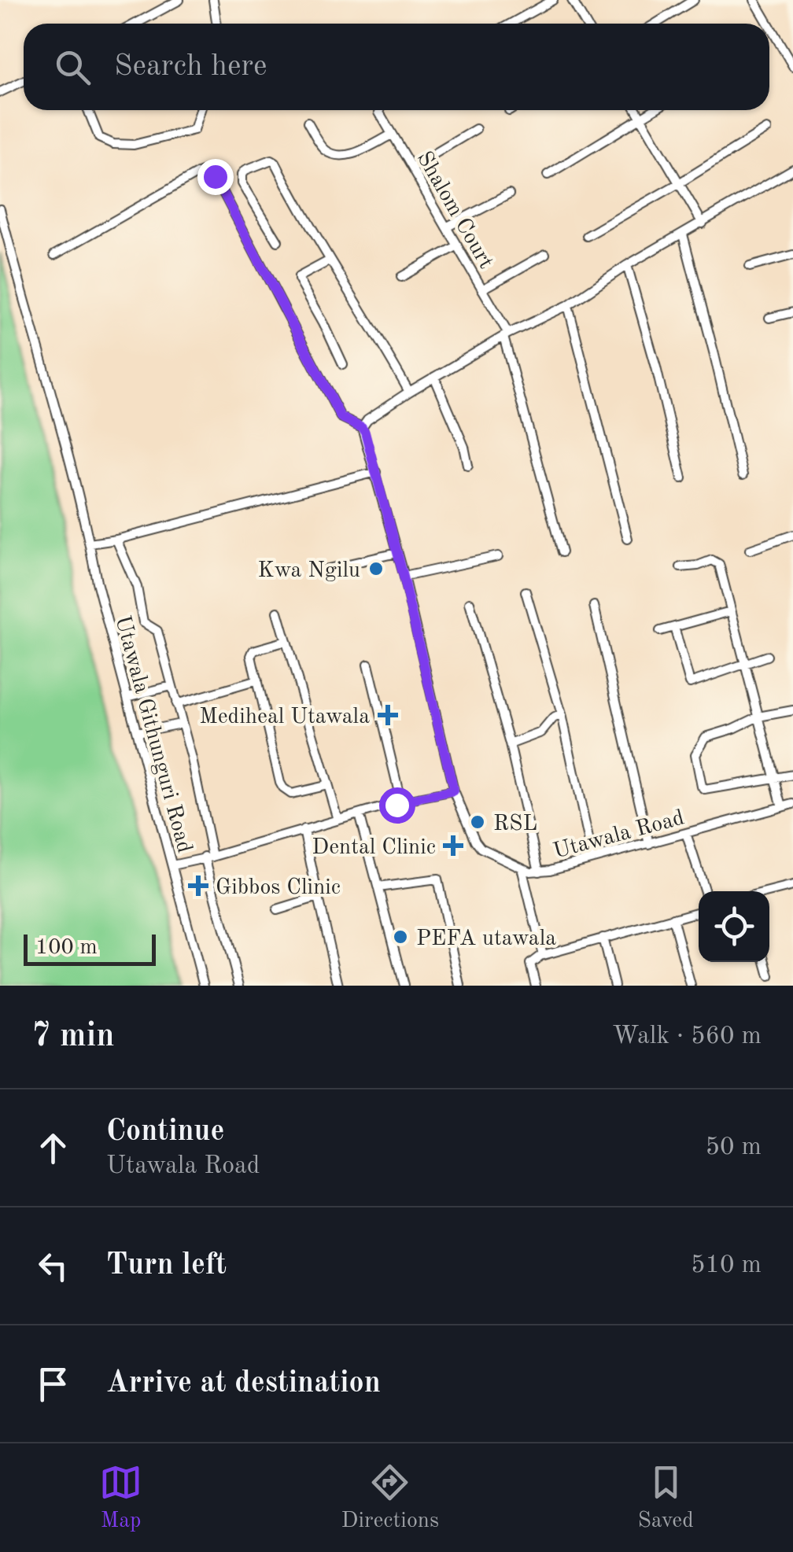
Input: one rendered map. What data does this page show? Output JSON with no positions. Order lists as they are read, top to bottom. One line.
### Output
{"streets":{"street":["Shalom Court","Utawala Githunguri Road","Utawala Road"]},"places":{"other":["Kwa Ngilu","RSL","PEFA utawala"],"health":["Mediheal Utawala","Dental Clinic","Gibbos Clinic"]},"scale_bar":"100 m","page":{"search":"Search here","scale":"100 m","heading":["7 min","Walk · 560 m"],"list":[["Continue","Utawala Road","50 m"],["Turn left","510 m"],"Arrive at destination"],"nav":["Map","Directions","Saved"]}}
